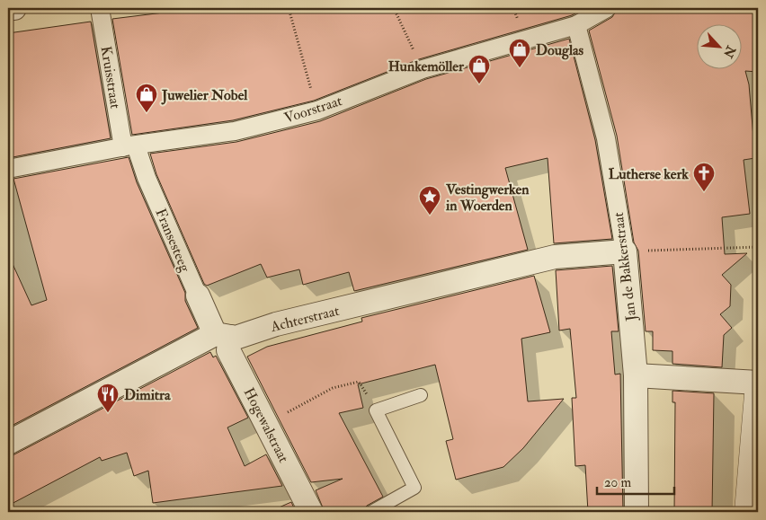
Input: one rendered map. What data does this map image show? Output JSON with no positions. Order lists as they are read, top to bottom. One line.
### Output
{"streets":{"street":["Kruisstraat","Voorstraat","Fransesteeg","Jan de Bakkerstraat","Achterstraat","Hogewalstraat"]},"crossings":[["Kruisstraat","Voorstraat"],["Kruisstraat","Fransesteeg"],["Voorstraat","Fransesteeg"],["Voorstraat","Jan de Bakkerstraat"],["Fransesteeg","Achterstraat"],["Fransesteeg","Hogewalstraat"],["Jan de Bakkerstraat","Achterstraat"],["Achterstraat","Hogewalstraat"]],"places":{"shop":["Douglas","Hunkemöller","Juwelier Nobel"],"church":["Lutherse kerk"],"place":["Vestingwerken in Woerden"],"restaurant":["Dimitra"]},"scale_bar":"20 m","north":"bottom right"}
